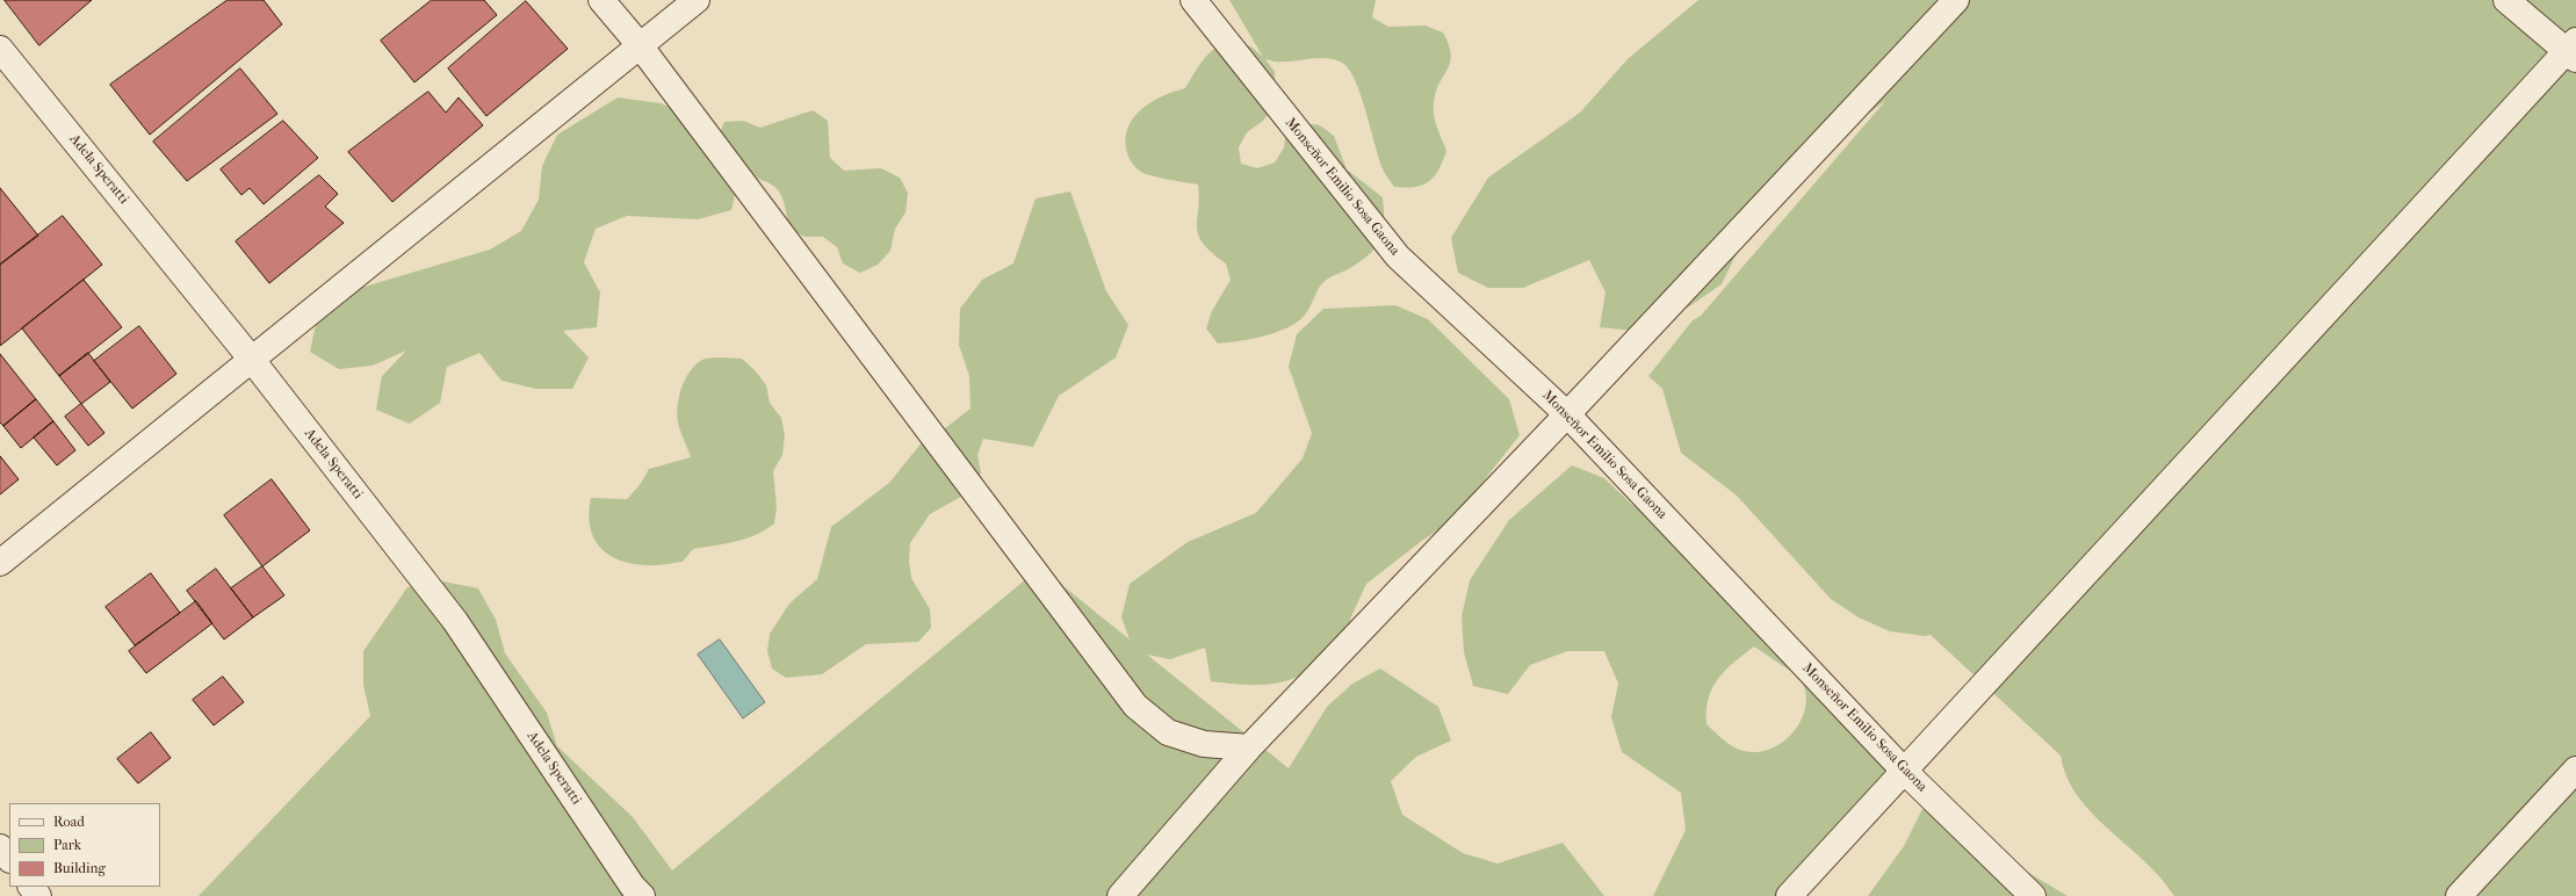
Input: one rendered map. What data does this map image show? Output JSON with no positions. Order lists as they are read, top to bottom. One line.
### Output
{"streets":{"street":["Adela Speratti","Monseñor Emilio Sosa Gaona"]},"legend":["Road","Park","Building"]}
